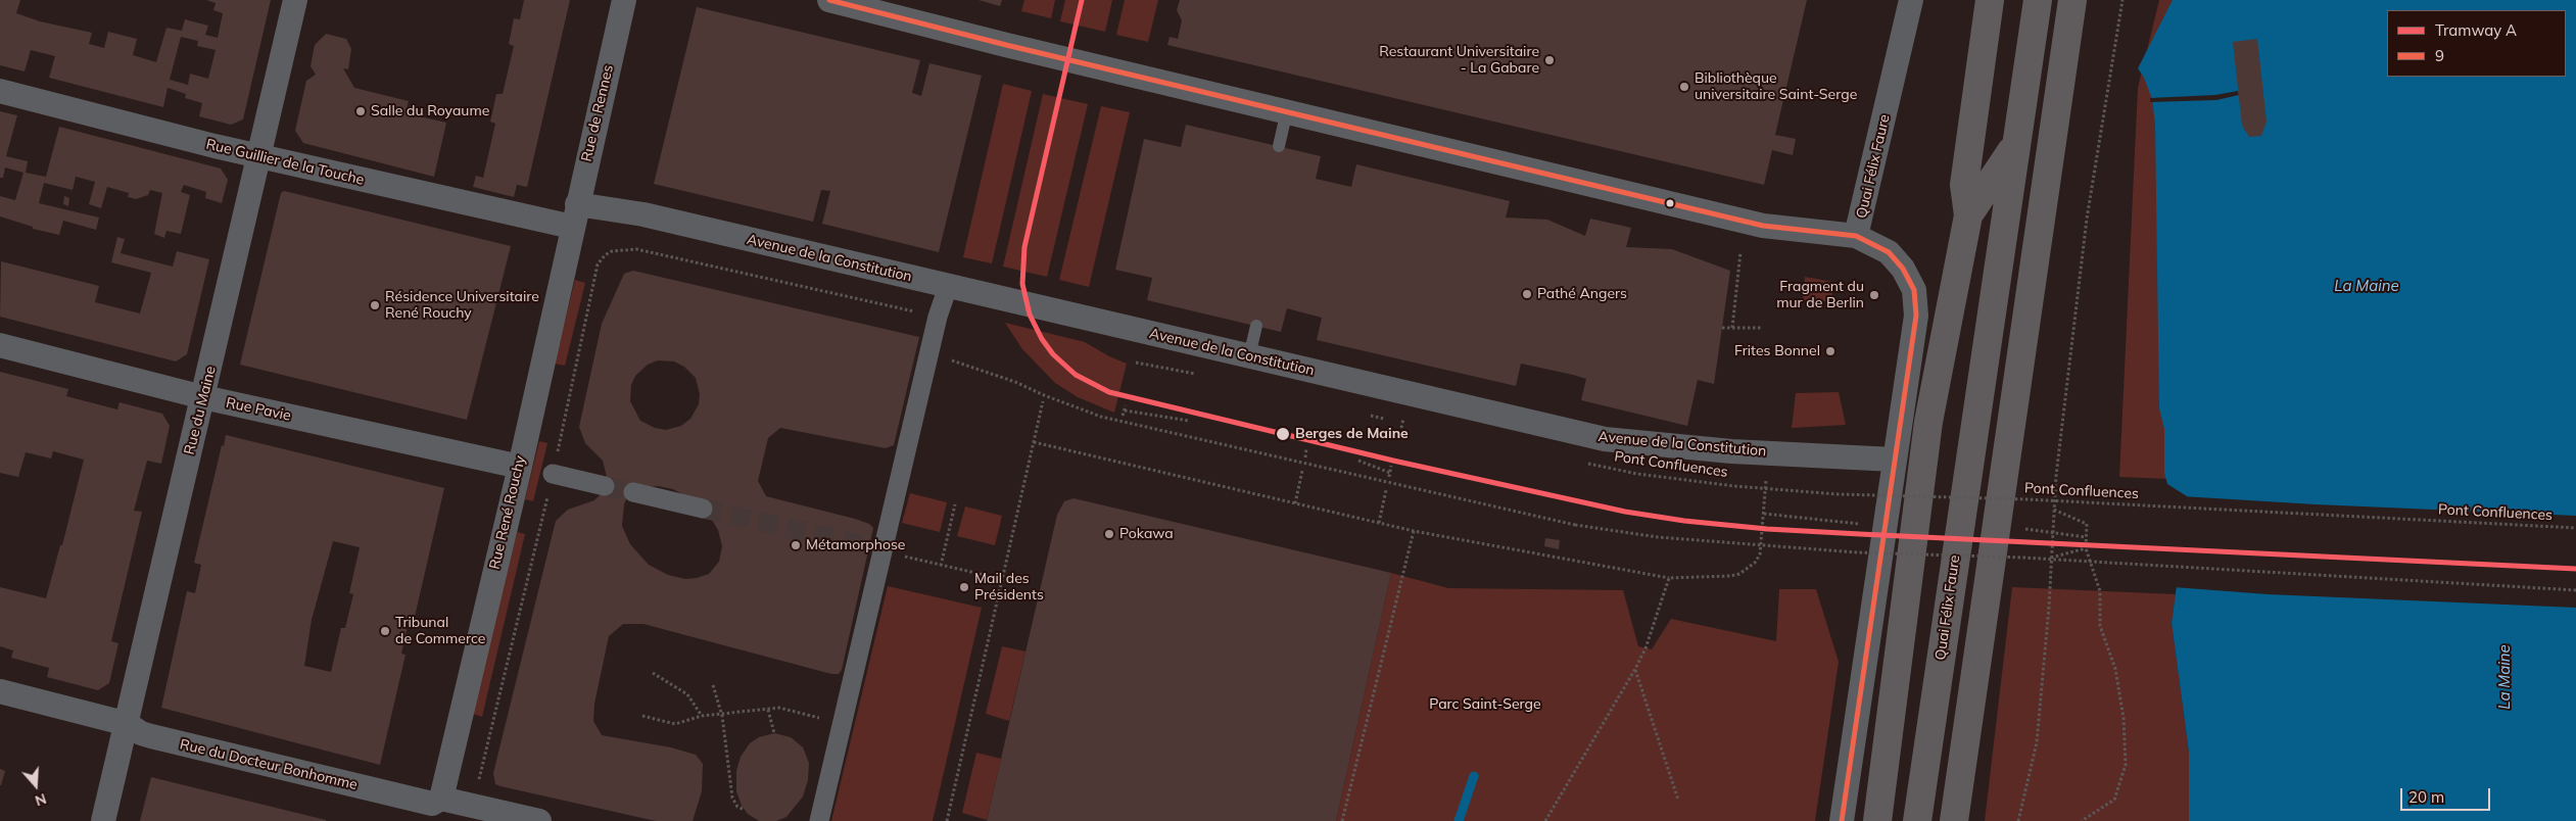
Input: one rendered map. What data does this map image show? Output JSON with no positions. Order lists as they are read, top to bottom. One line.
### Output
{"streets":{"highway":["Quai Félix Faure"],"street":["Rue de Rennes","Rue Guillier de la Touche","Avenue de la Constitution","Rue Pavie","Rue du Maine","Rue René Rouchy","Rue du Docteur Bonhomme"],"path":["Pont Confluences"]},"crossings":[["Rue de Rennes","Rue Guillier de la Touche"],["Rue de Rennes","Avenue de la Constitution"],["Rue de Rennes","Rue René Rouchy"],["Rue Guillier de la Touche","Avenue de la Constitution"],["Rue Guillier de la Touche","Rue du Maine"],["Rue Guillier de la Touche","Rue René Rouchy"],["Quai Félix Faure","Avenue de la Constitution"],["Avenue de la Constitution","Rue René Rouchy"],["Rue Pavie","Rue du Maine"],["Rue Pavie","Rue René Rouchy"],["Rue du Maine","Rue du Docteur Bonhomme"],["Rue René Rouchy","Rue du Docteur Bonhomme"]],"water":["La Maine"],"parks":["Parc Saint-Serge"],"places":["Restaurant Universitaire - La Gabare","Bibliothèque universitaire Saint-Serge","Salle du Royaume","Pathé Angers","Fragment du mur de Berlin","Résidence Universitaire René Rouchy","Frites Bonnel","Berges de Maine","Pokawa","Métamorphose","Mail des Présidents","Tribunal de Commerce"],"lines":["tram line A","transit line 9"],"legend":["Tramway A","9"],"scale_bar":"20 m","north":"bottom"}
